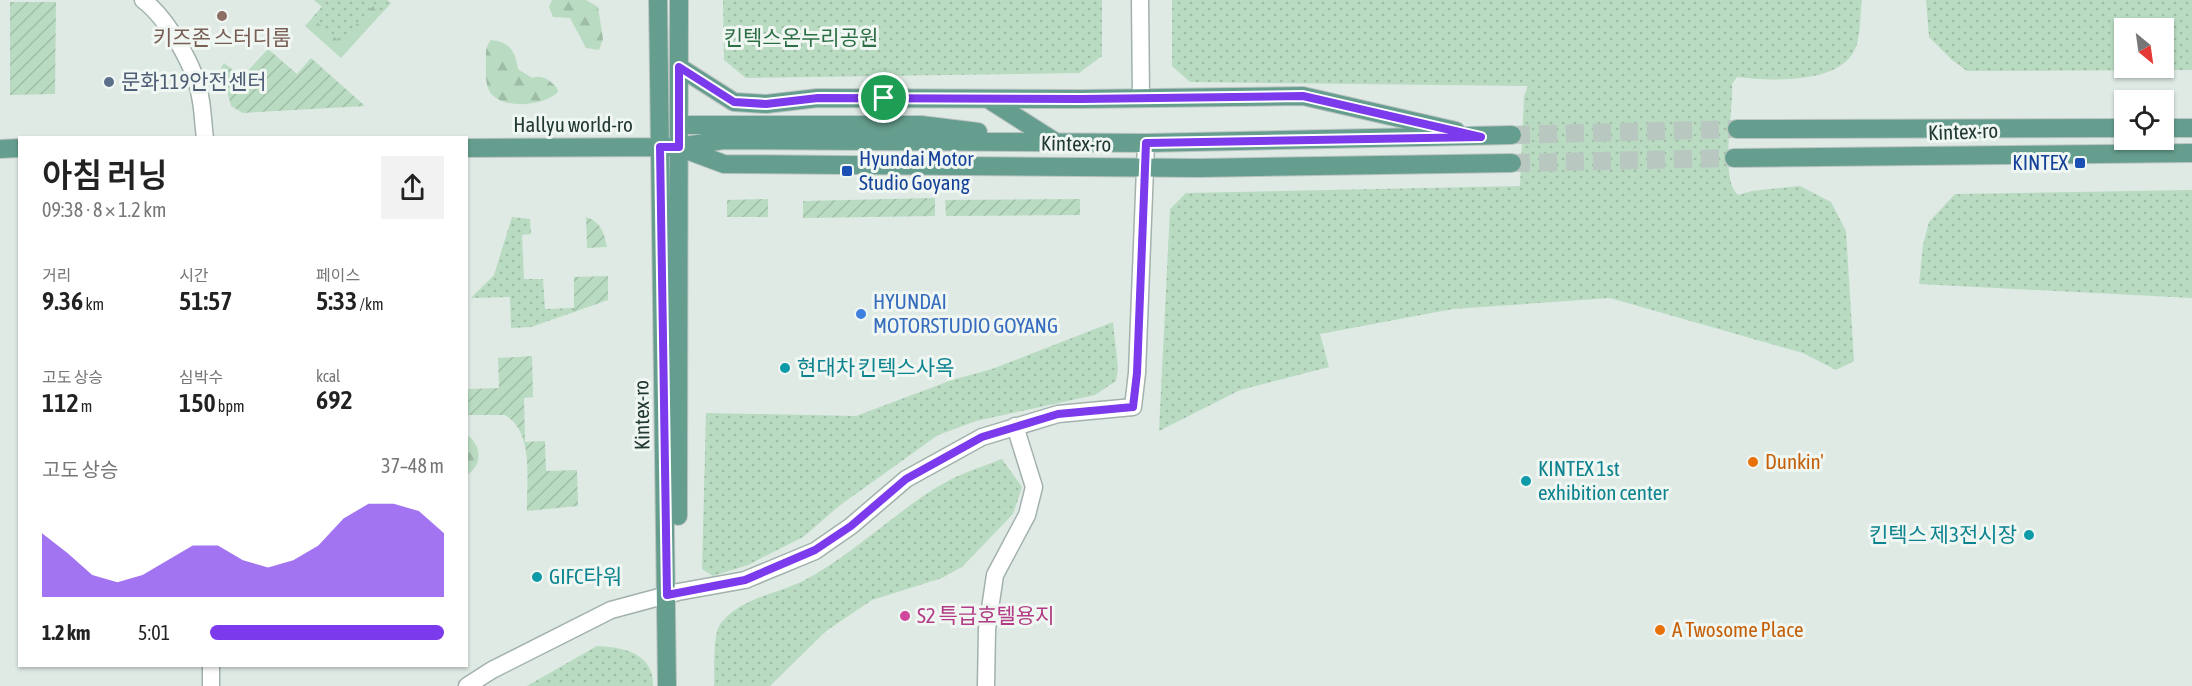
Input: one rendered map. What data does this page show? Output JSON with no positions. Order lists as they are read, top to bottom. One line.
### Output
{"streets":{"main road":["Hallyu world-ro","Kintex-ro"]},"crossings":[["Hallyu world-ro","Kintex-ro"]],"parks":["킨텍스온누리공원"],"places":{"other":["키즈존 스터디룸","문화119안전센터","HYUNDAI MOTORSTUDIO GOYANG","현대차 킨텍스사옥","Dunkin'","KINTEX 1st exhibition center","킨텍스 제3전시장","GIFC타워","S2 특급호텔용지","A Twosome Place"],"transit":["KINTEX","Hyundai Motor Studio Goyang"]},"north":"bottom right","page":{"heading":["아침 러닝","09:38 · 8 × 1.2 km"],"stats":[["거리","9.36 km"],["시간","51:57"],["페이스","5:33 /km"],["고도 상승","112 m"],["심박수","150 bpm"],["kcal","692"]],"chart":["고도 상승","37–48 m"],"list":[{"name":"1.2 km","note":"5:01"}]}}
